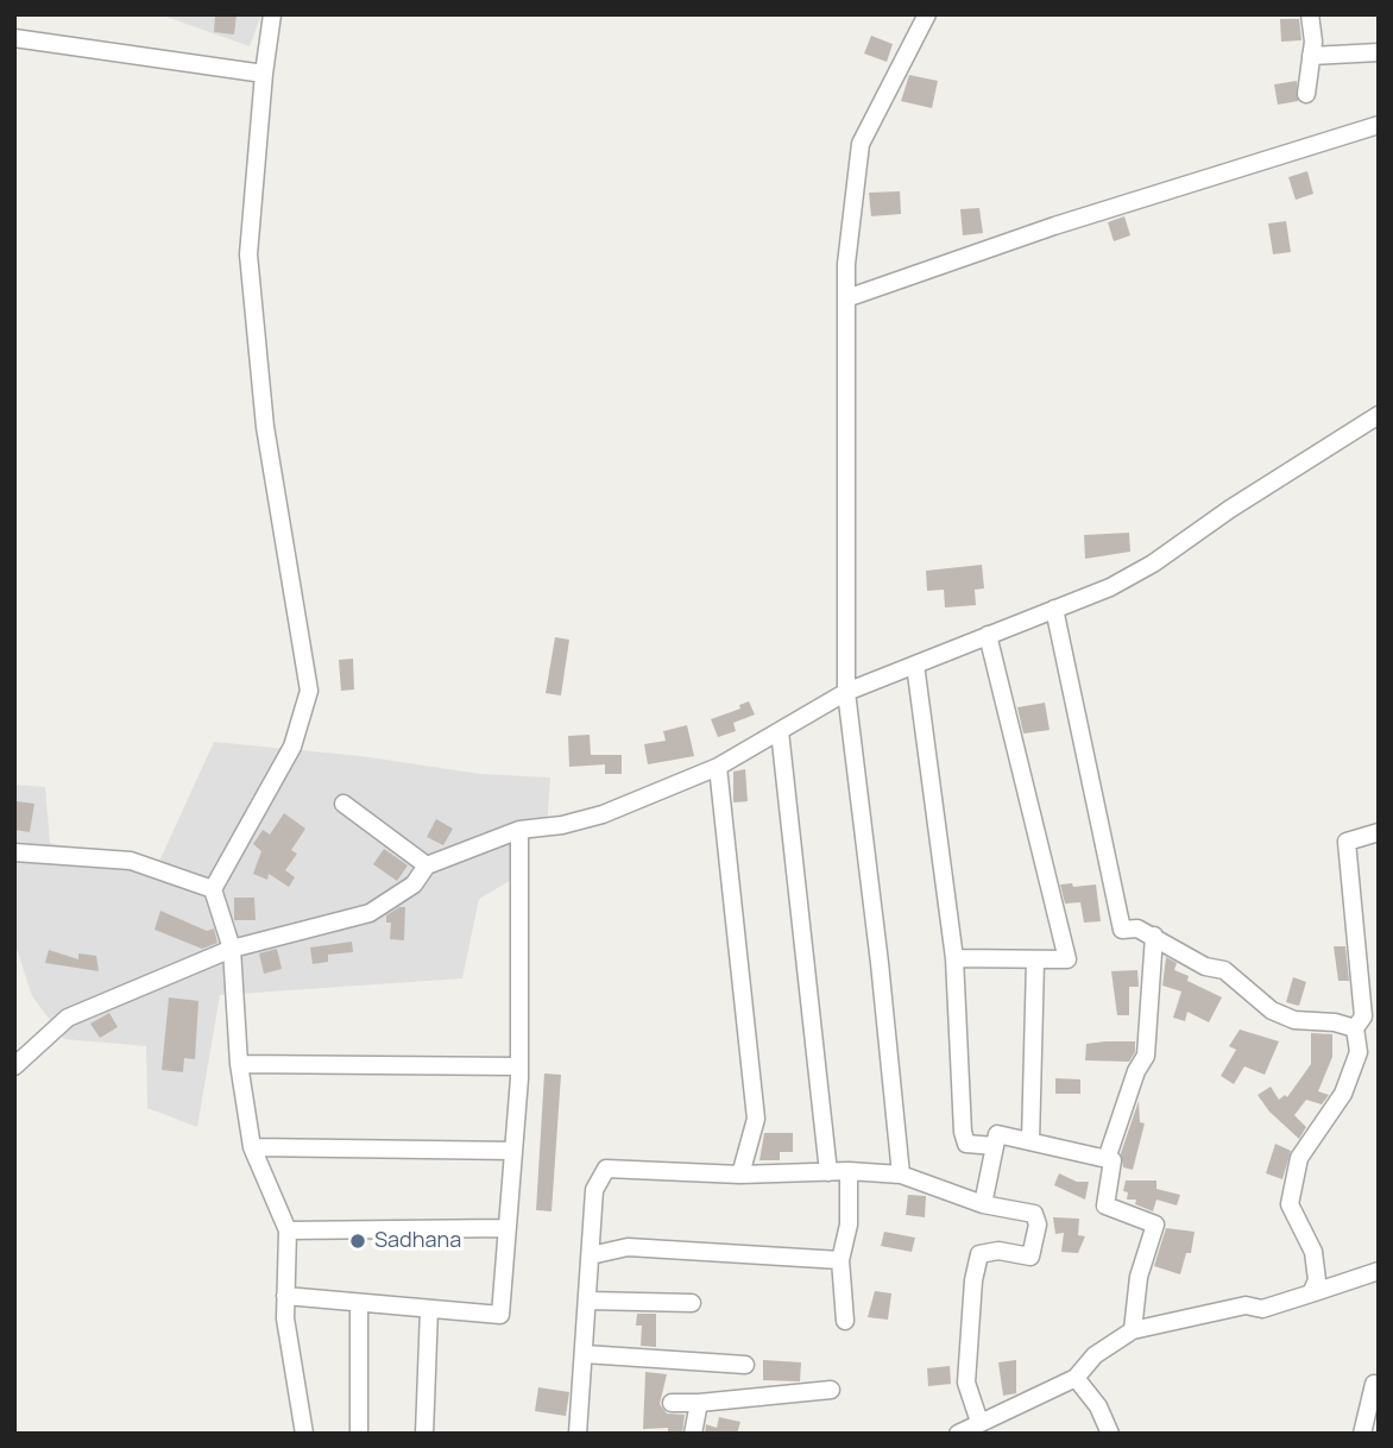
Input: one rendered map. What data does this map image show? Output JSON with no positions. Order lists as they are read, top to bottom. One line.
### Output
{"places":["Sadhana"]}
